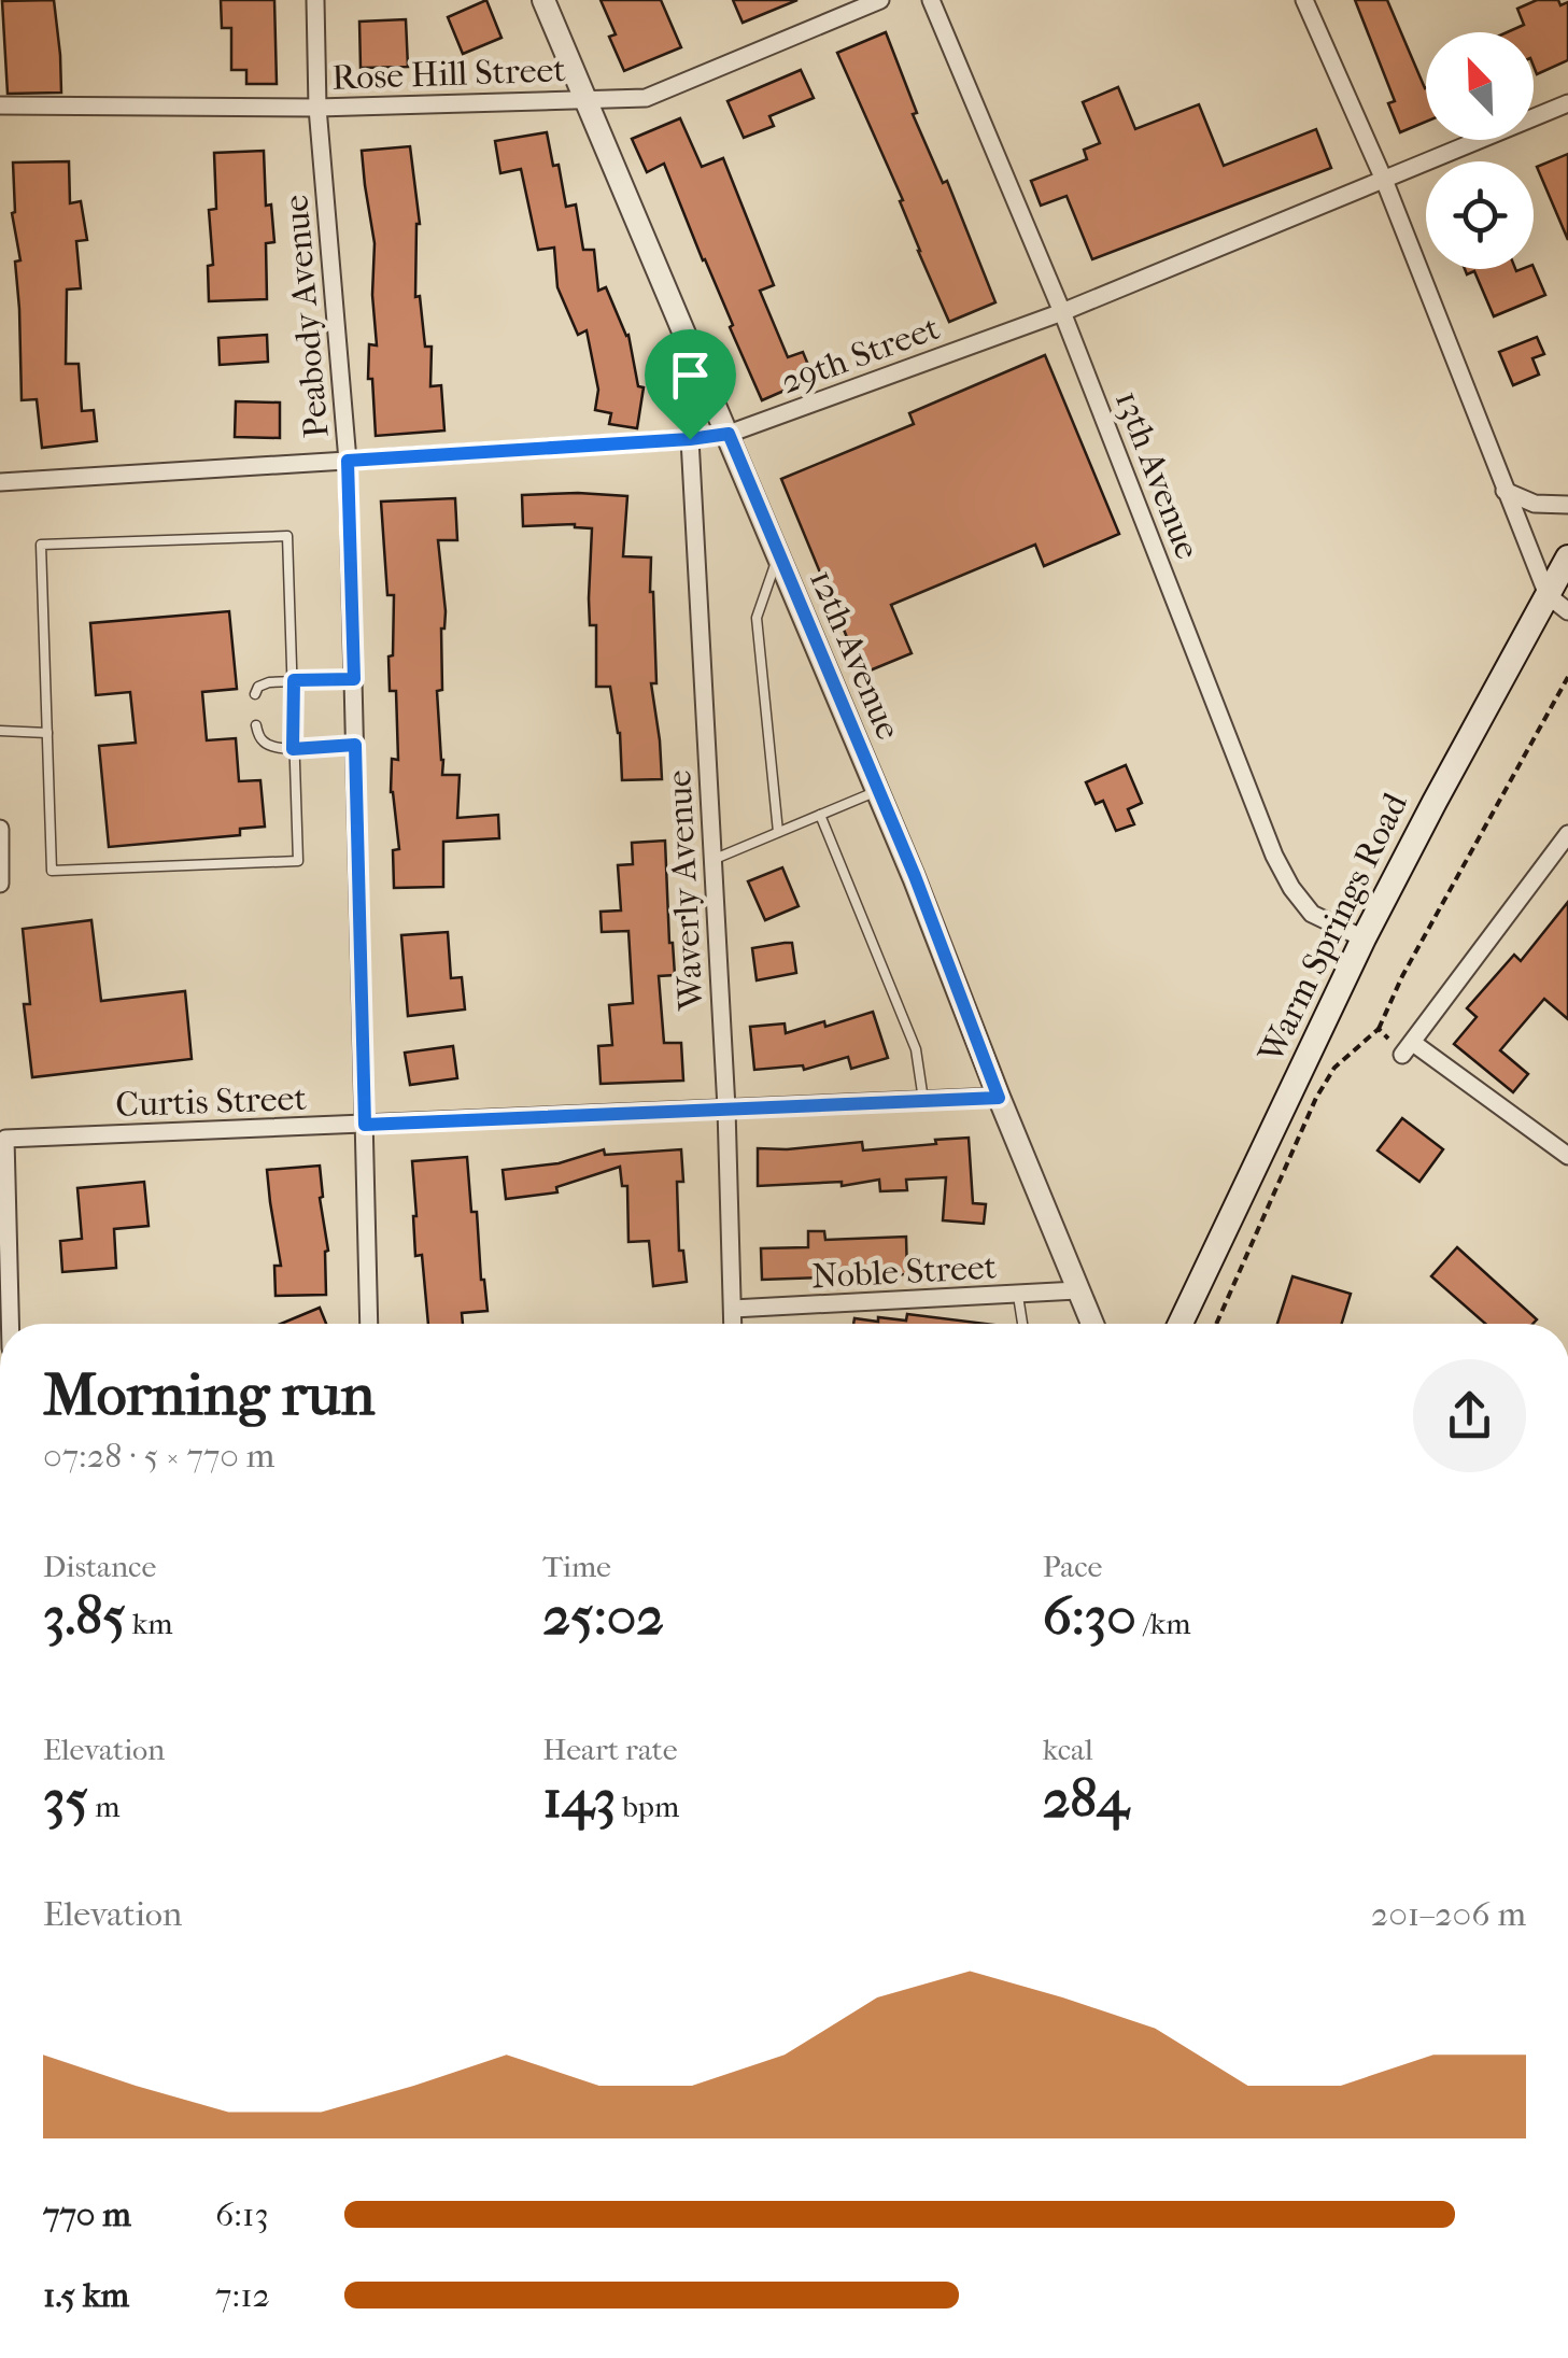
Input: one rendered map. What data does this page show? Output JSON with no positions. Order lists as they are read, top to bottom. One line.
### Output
{"streets":{"main road":["Warm Springs Road"],"street":["Rose Hill Street","Peabody Avenue","29th Street","13th Avenue","12th Avenue","Waverly Avenue","Curtis Street","Noble Street"]},"crossings":[["Rose Hill Street","Peabody Avenue"],["Rose Hill Street","12th Avenue"],["Peabody Avenue","29th Street"],["Peabody Avenue","Curtis Street"],["29th Street","13th Avenue"],["29th Street","12th Avenue"],["29th Street","Waverly Avenue"],["13th Avenue","Warm Springs Road"],["12th Avenue","Curtis Street"],["12th Avenue","Noble Street"],["Waverly Avenue","Curtis Street"],["Waverly Avenue","Noble Street"]],"north":"top left","page":{"heading":["Morning run","07:28 · 5 × 770 m"],"stats":[["Distance","3.85 km"],["Time","25:02"],["Pace","6:30 /km"],["Elevation","35 m"],["Heart rate","143 bpm"],["kcal","284"]],"chart":["Elevation","201–206 m"],"list":[{"name":"770 m","note":"6:13"},{"name":"1.5 km","note":"7:12"}]}}
